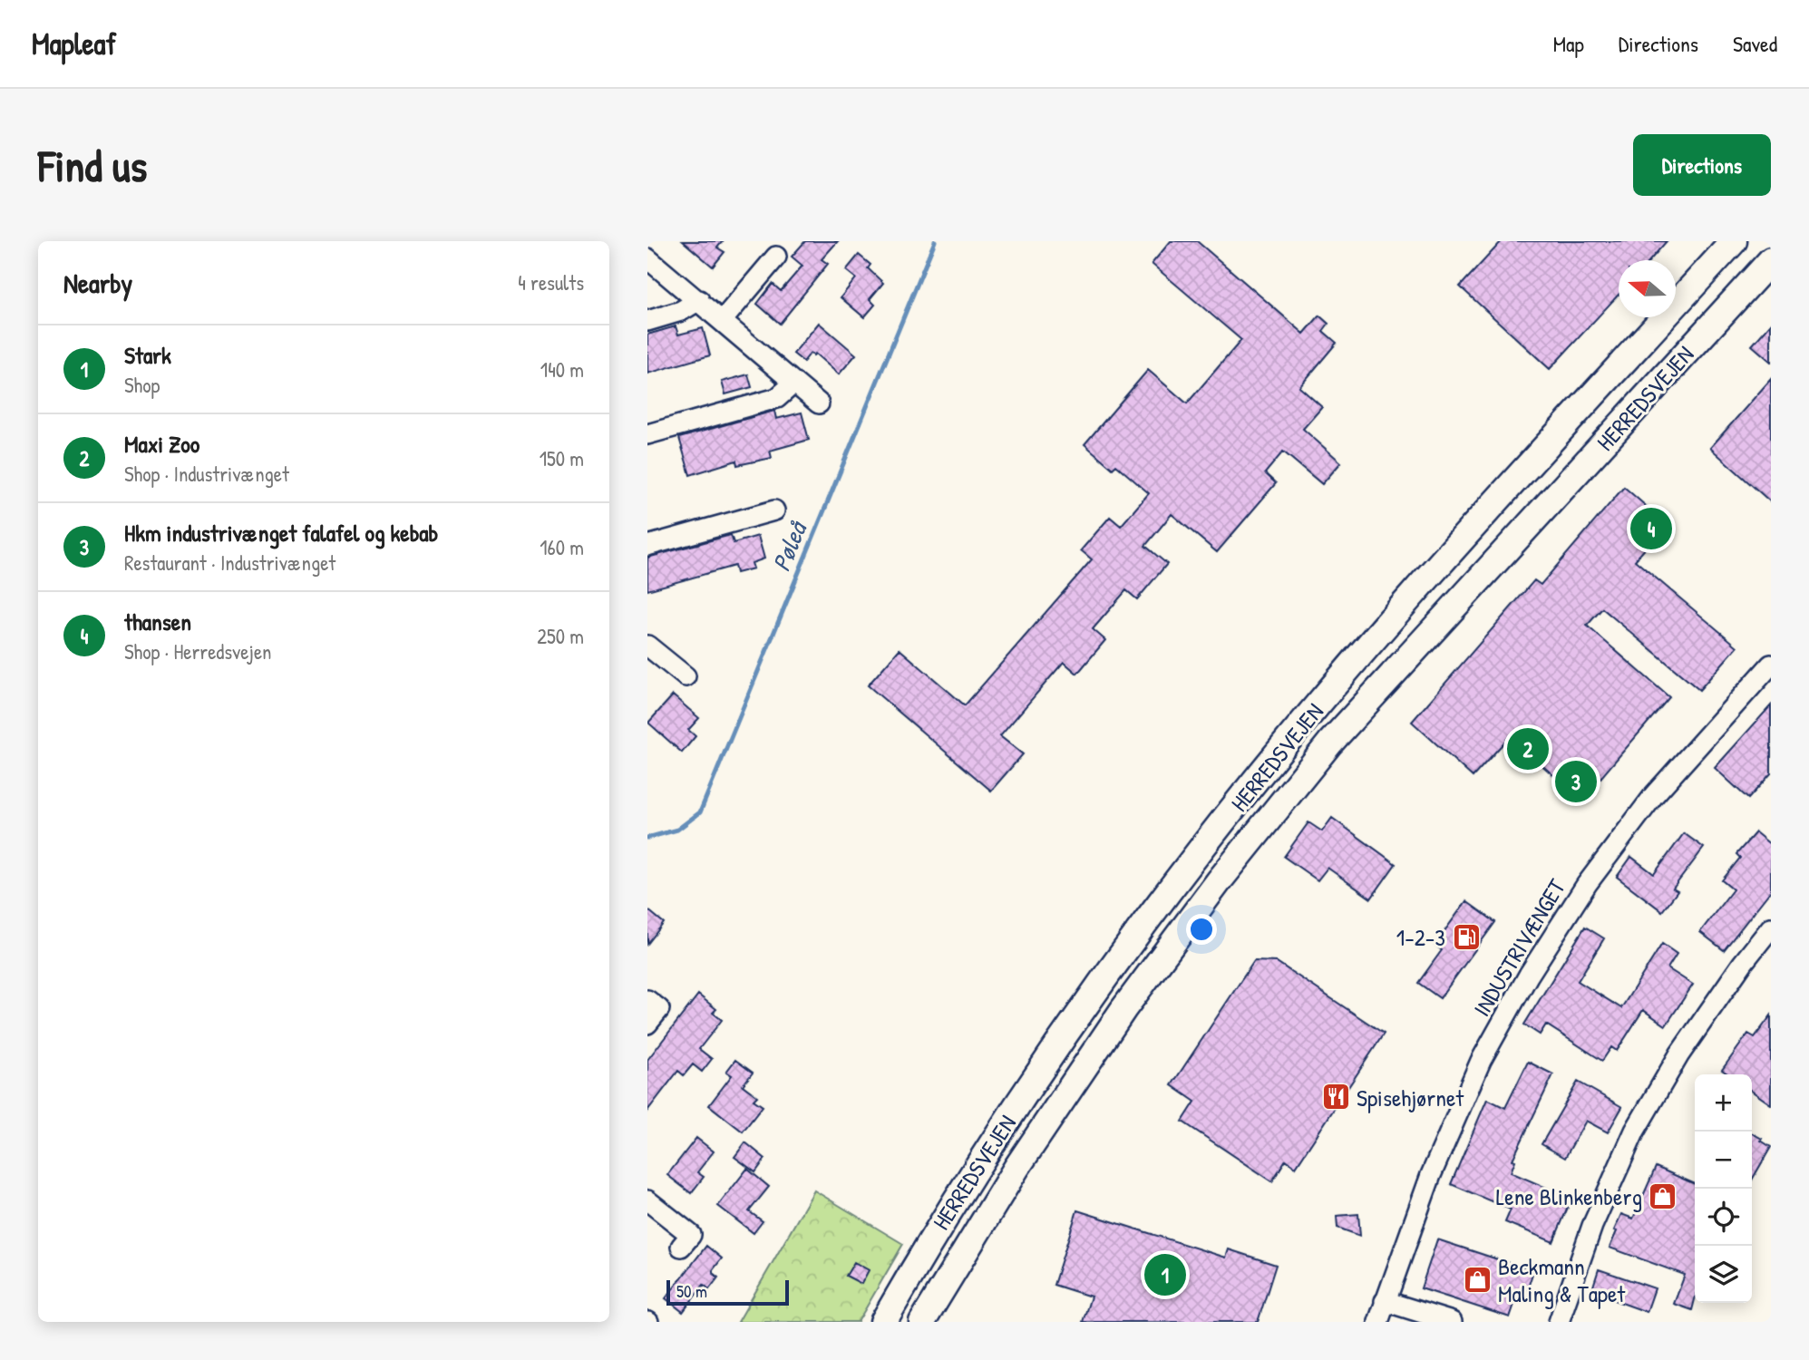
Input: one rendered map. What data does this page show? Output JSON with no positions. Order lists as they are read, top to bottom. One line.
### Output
{"streets":{"street":["HERREDSVEJEN","INDUSTRIVÆNGET"]},"water":["Pøleå"],"places":{"fuel station":["1-2-3"],"restaurant":["Spisehjørnet"],"shop":["Lene Blinkenberg","Beckmann Maling & Tapet"]},"scale_bar":"50 m","north":"left","page":{"header":"Mapleaf","nav":["Map","Directions","Saved"],"buttons":"Directions","title":"Find us","heading":["Nearby","4 results"],"list":[{"mark":"1","name":"Stark","note":"Shop","value":"140 m"},{"mark":"2","name":"Maxi Zoo","note":"Shop · Industrivænget","value":"150 m"},{"mark":"3","name":"Hkm industrivænget falafel og kebab","note":"Restaurant · Industrivænget","value":"160 m"},{"mark":"4","name":"thansen","note":"Shop · Herredsvejen","value":"250 m"}],"pins":["4","2","3","1"],"map_buttons":["+","−"],"scale":"50 m"}}
